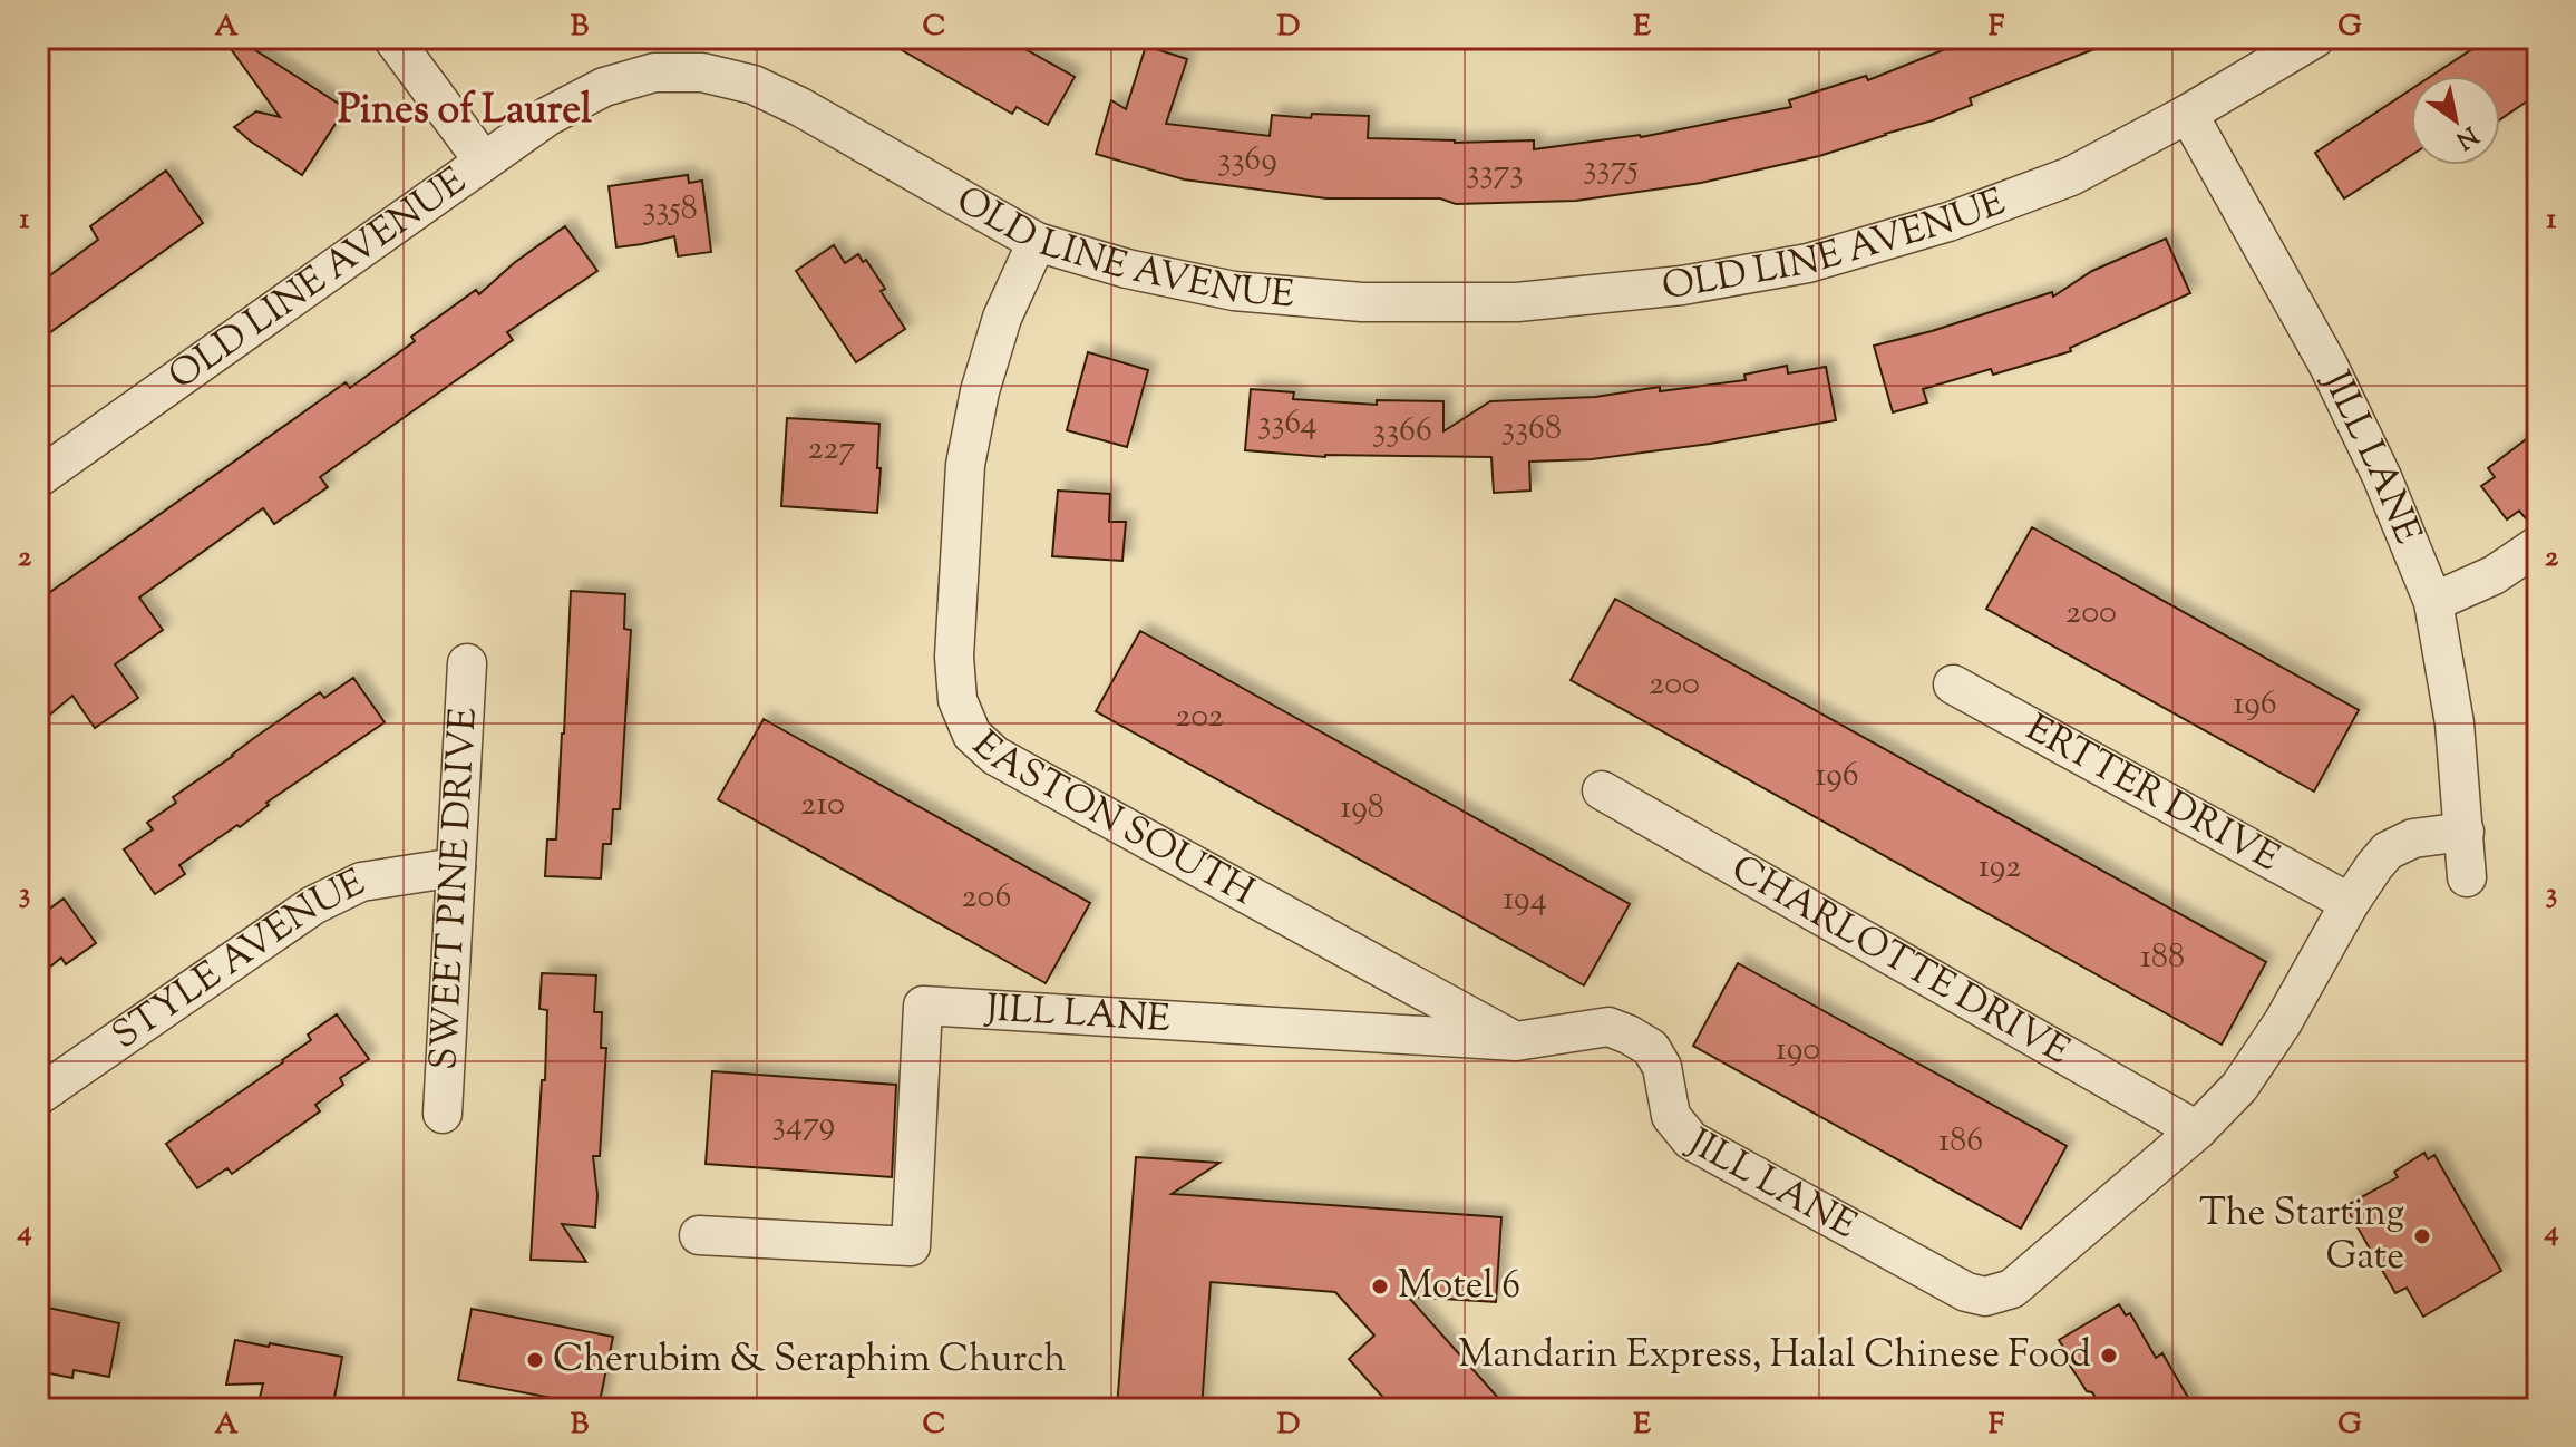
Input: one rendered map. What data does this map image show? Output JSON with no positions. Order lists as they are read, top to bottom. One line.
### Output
{"streets":{"street":["OLD LINE AVENUE","JILL LANE","ERTTER DRIVE","EASTON SOUTH","SWEET PINE DRIVE","CHARLOTTE DRIVE","STYLE AVENUE"]},"crossings":[["OLD LINE AVENUE","JILL LANE"],["OLD LINE AVENUE","EASTON SOUTH"],["JILL LANE","ERTTER DRIVE"],["JILL LANE","EASTON SOUTH"],["JILL LANE","CHARLOTTE DRIVE"],["SWEET PINE DRIVE","STYLE AVENUE"]],"districts":["Pines of Laurel"],"places":["The Starting Gate","Motel 6","Mandarin Express, Halal Chinese Food","Cherubim & Seraphim Church"],"house_numbers":["3369","3375","3373","3358","3364","3368","3366","227","200","200","196","202","196","210","198","192","206","194","188","190","3479","186"],"north":"bottom right","grid":{"columns":["A","B","C","D","E","F","G"],"rows":["1","2","3","4"]}}
